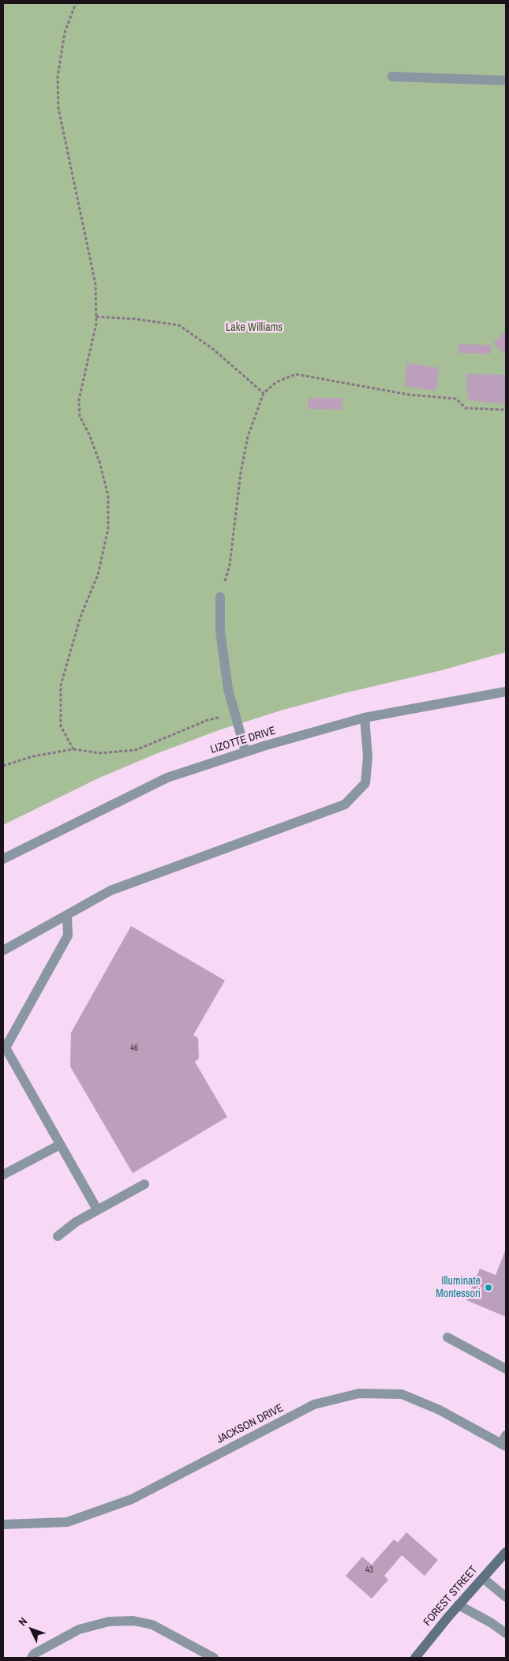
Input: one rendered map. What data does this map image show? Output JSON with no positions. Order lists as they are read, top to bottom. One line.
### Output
{"streets":{"main road":["FOREST STREET"],"street":["LIZOTTE DRIVE","JACKSON DRIVE"]},"parks":["Lake Williams"],"places":["Illuminate Montessori"],"house_numbers":["46","43"],"north":"top left"}
